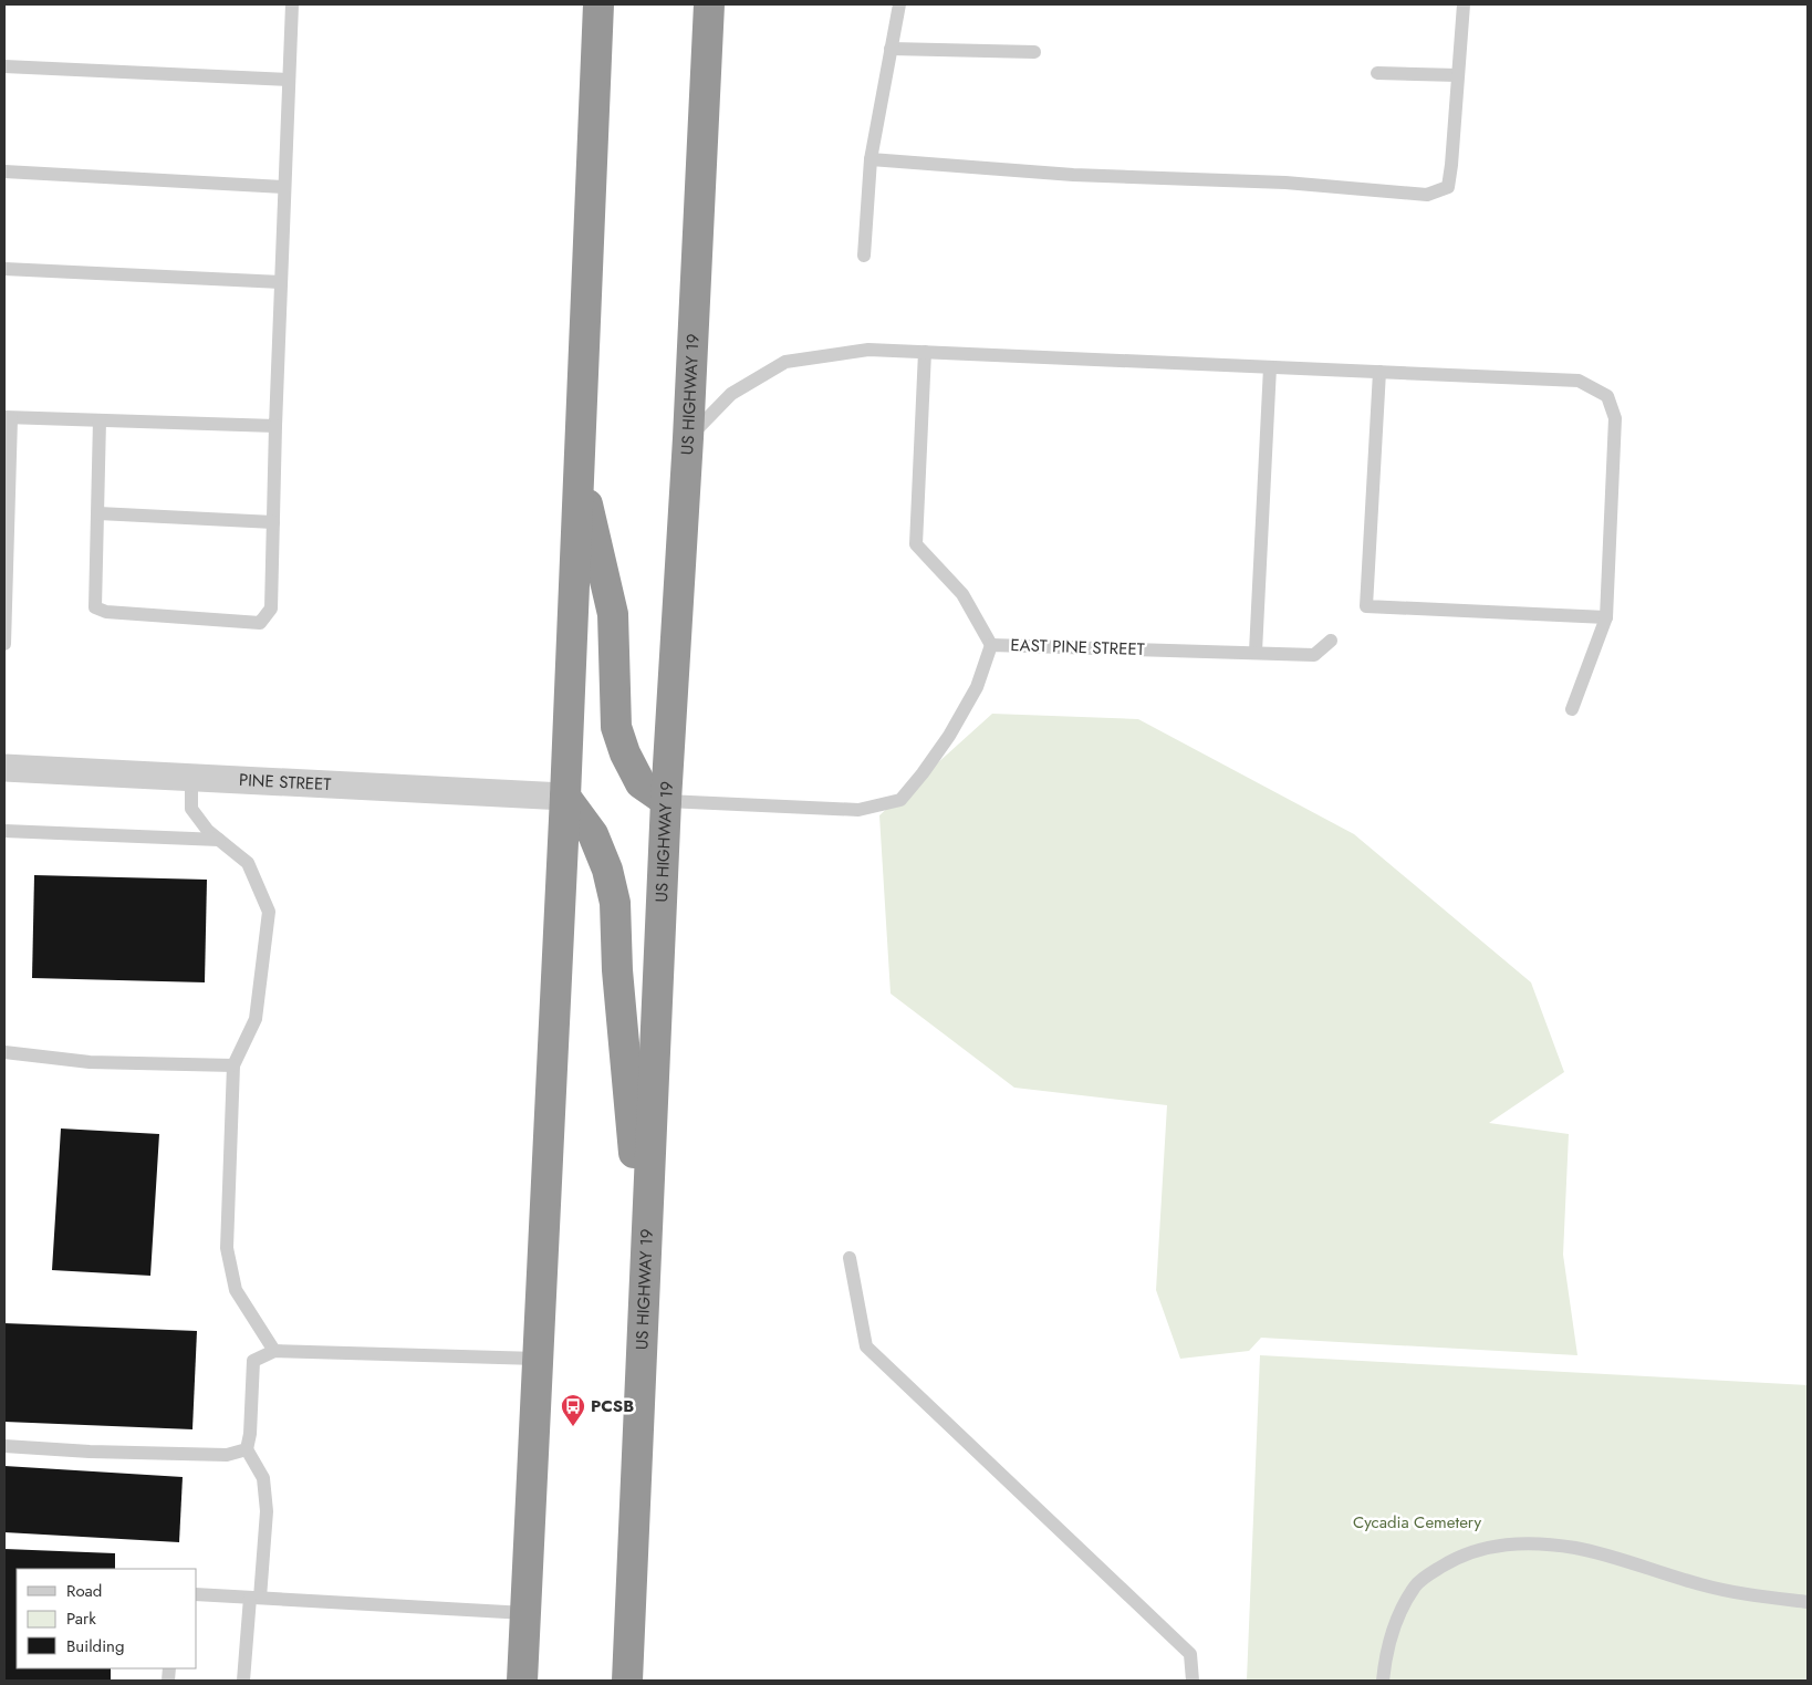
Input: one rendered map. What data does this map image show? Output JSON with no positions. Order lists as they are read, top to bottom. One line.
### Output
{"streets":{"highway":["US HIGHWAY 19"],"street":["PINE STREET"],"lane":["EAST PINE STREET"]},"crossings":[["US HIGHWAY 19","EAST PINE STREET"]],"parks":["Cycadia Cemetery"],"places":{"bus stop":["PCSB"]},"legend":["Road","Park","Building"]}
